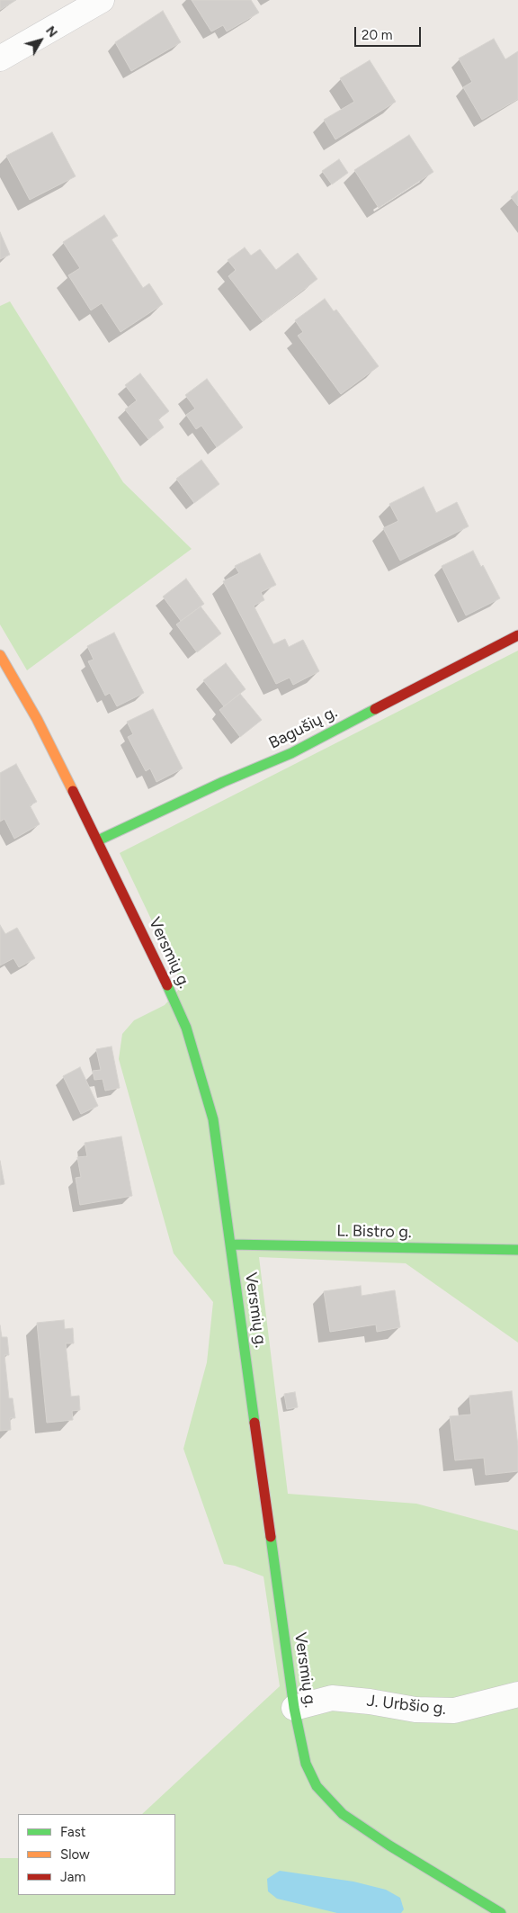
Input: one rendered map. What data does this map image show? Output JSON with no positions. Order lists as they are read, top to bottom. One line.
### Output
{"streets":{"street":["Bagušių g.","Versmių g.","L. Bistro g.","J. Urbšio g."]},"crossings":[["Bagušių g.","Versmių g."],["Versmių g.","L. Bistro g."],["Versmių g.","J. Urbšio g."]],"legend":["Fast","Slow","Jam"],"scale_bar":"20 m","north":"top right"}
